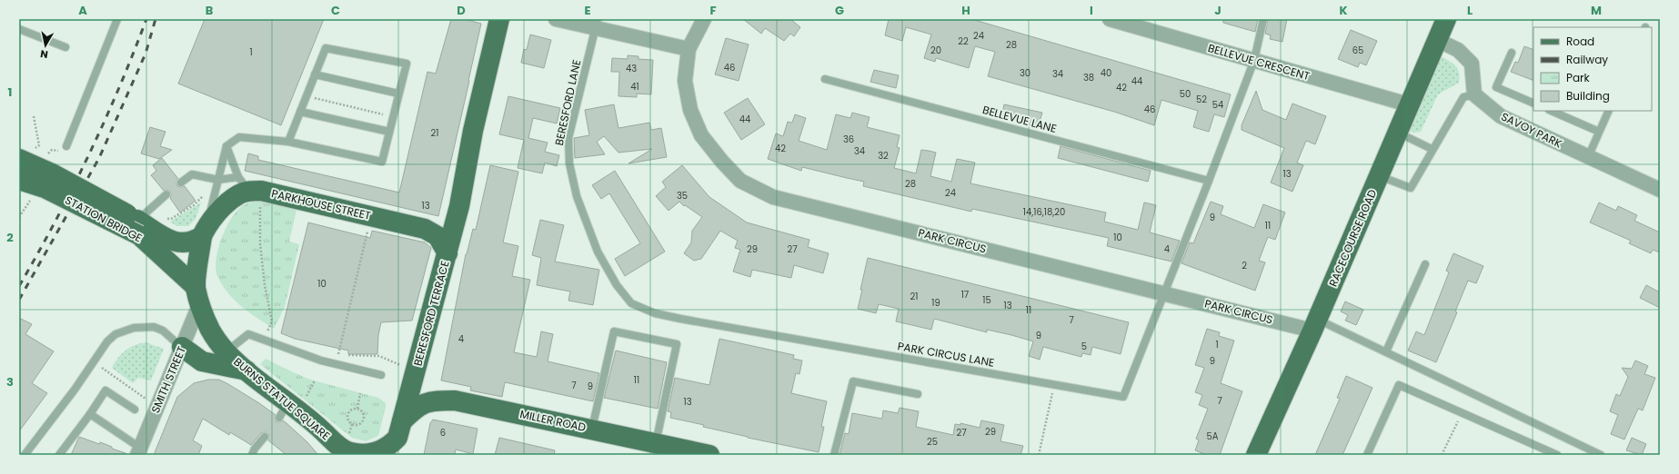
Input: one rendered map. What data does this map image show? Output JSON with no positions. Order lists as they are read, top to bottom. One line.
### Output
{"streets":{"main road":["PARKHOUSE STREET","STATION BRIDGE","RACECOURSE ROAD","BERESFORD TERRACE","BURNS STATUE SQUARE","MILLER ROAD"],"street":["BELLEVUE CRESCENT","SAVOY PARK","PARK CIRCUS","SMITH STREET"],"lane":["BERESFORD LANE","BELLEVUE LANE","PARK CIRCUS LANE"]},"crossings":[["BELLEVUE CRESCENT","RACECOURSE ROAD"],["BERESFORD LANE","PARK CIRCUS LANE"],["PARKHOUSE STREET","BERESFORD TERRACE"],["STATION BRIDGE","SMITH STREET"],["STATION BRIDGE","BURNS STATUE SQUARE"],["RACECOURSE ROAD","PARK CIRCUS"],["PARK CIRCUS","PARK CIRCUS LANE"],["BERESFORD TERRACE","BURNS STATUE SQUARE"],["BERESFORD TERRACE","MILLER ROAD"],["SMITH STREET","BURNS STATUE SQUARE"],["BURNS STATUE SQUARE","MILLER ROAD"]],"house_numbers":["24","22","28","20","65","1","46","43","30","40","34","38","44","41","42","50","52","54","46","44","21","36","42","34","32","13","28","24","35","13","14,16,18,20","9","11","10","29","27","4","2","10","17","21","15","19","13","11","7","9","4","1","5","9","11","7","9","7","13","29","6","27","5A","25"],"legend":["Road","Railway","Park","Building"],"north":"bottom","grid":{"columns":["A","B","C","D","E","F","G","H","I","J","K","L","M"],"rows":["1","2","3"]}}
